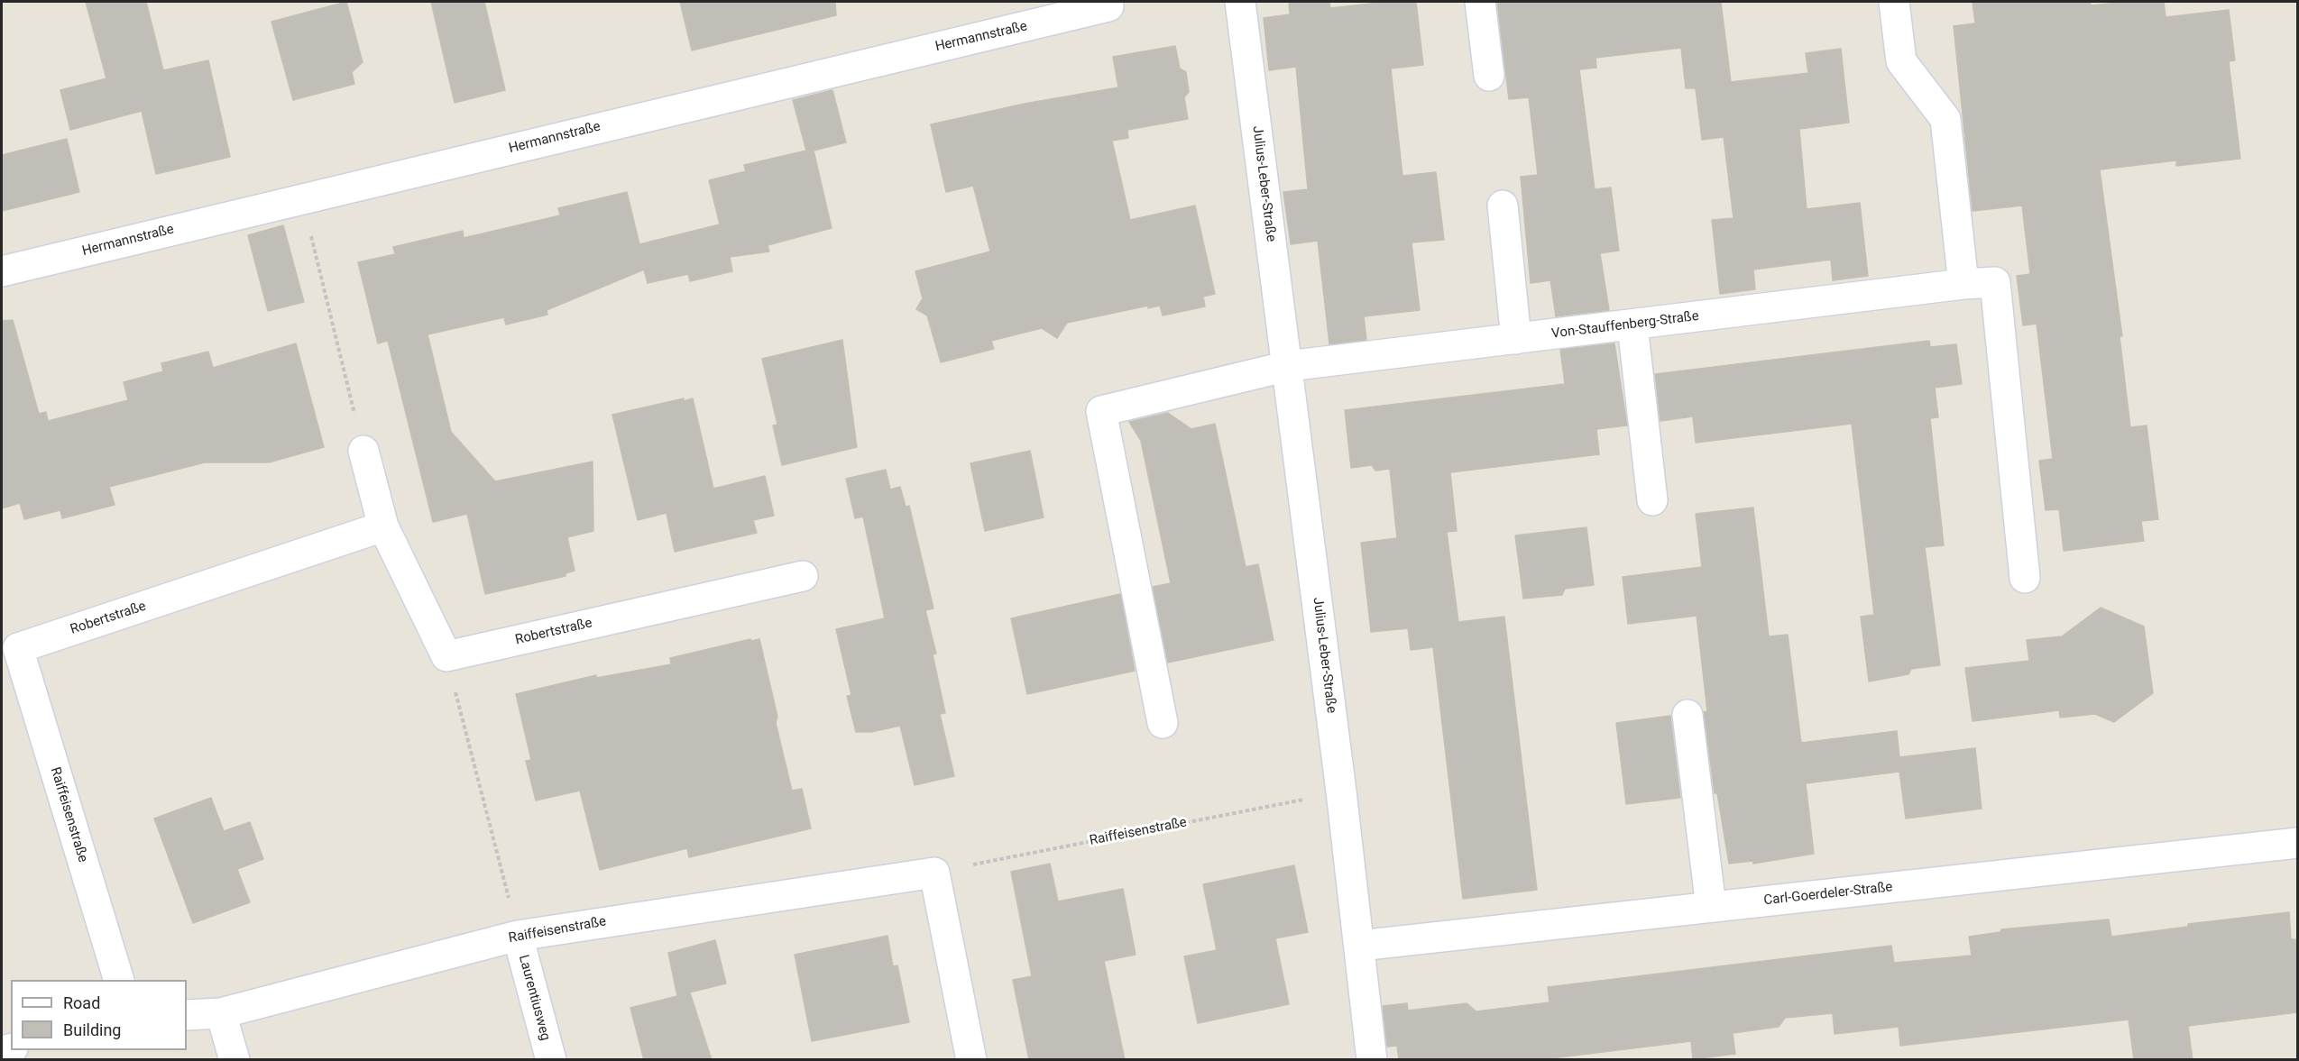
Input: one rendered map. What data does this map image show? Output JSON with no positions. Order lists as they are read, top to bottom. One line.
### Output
{"streets":{"street":["Hermannstraße","Julius-Leber-Straße","Von-Stauffenberg-Straße","Robertstraße","Raiffeisenstraße","Carl-Goerdeler-Straße","Laurentiusweg"]},"crossings":[["Julius-Leber-Straße","Von-Stauffenberg-Straße"],["Julius-Leber-Straße","Raiffeisenstraße"],["Julius-Leber-Straße","Carl-Goerdeler-Straße"],["Robertstraße","Raiffeisenstraße"],["Raiffeisenstraße","Laurentiusweg"]],"legend":["Road","Building"]}
